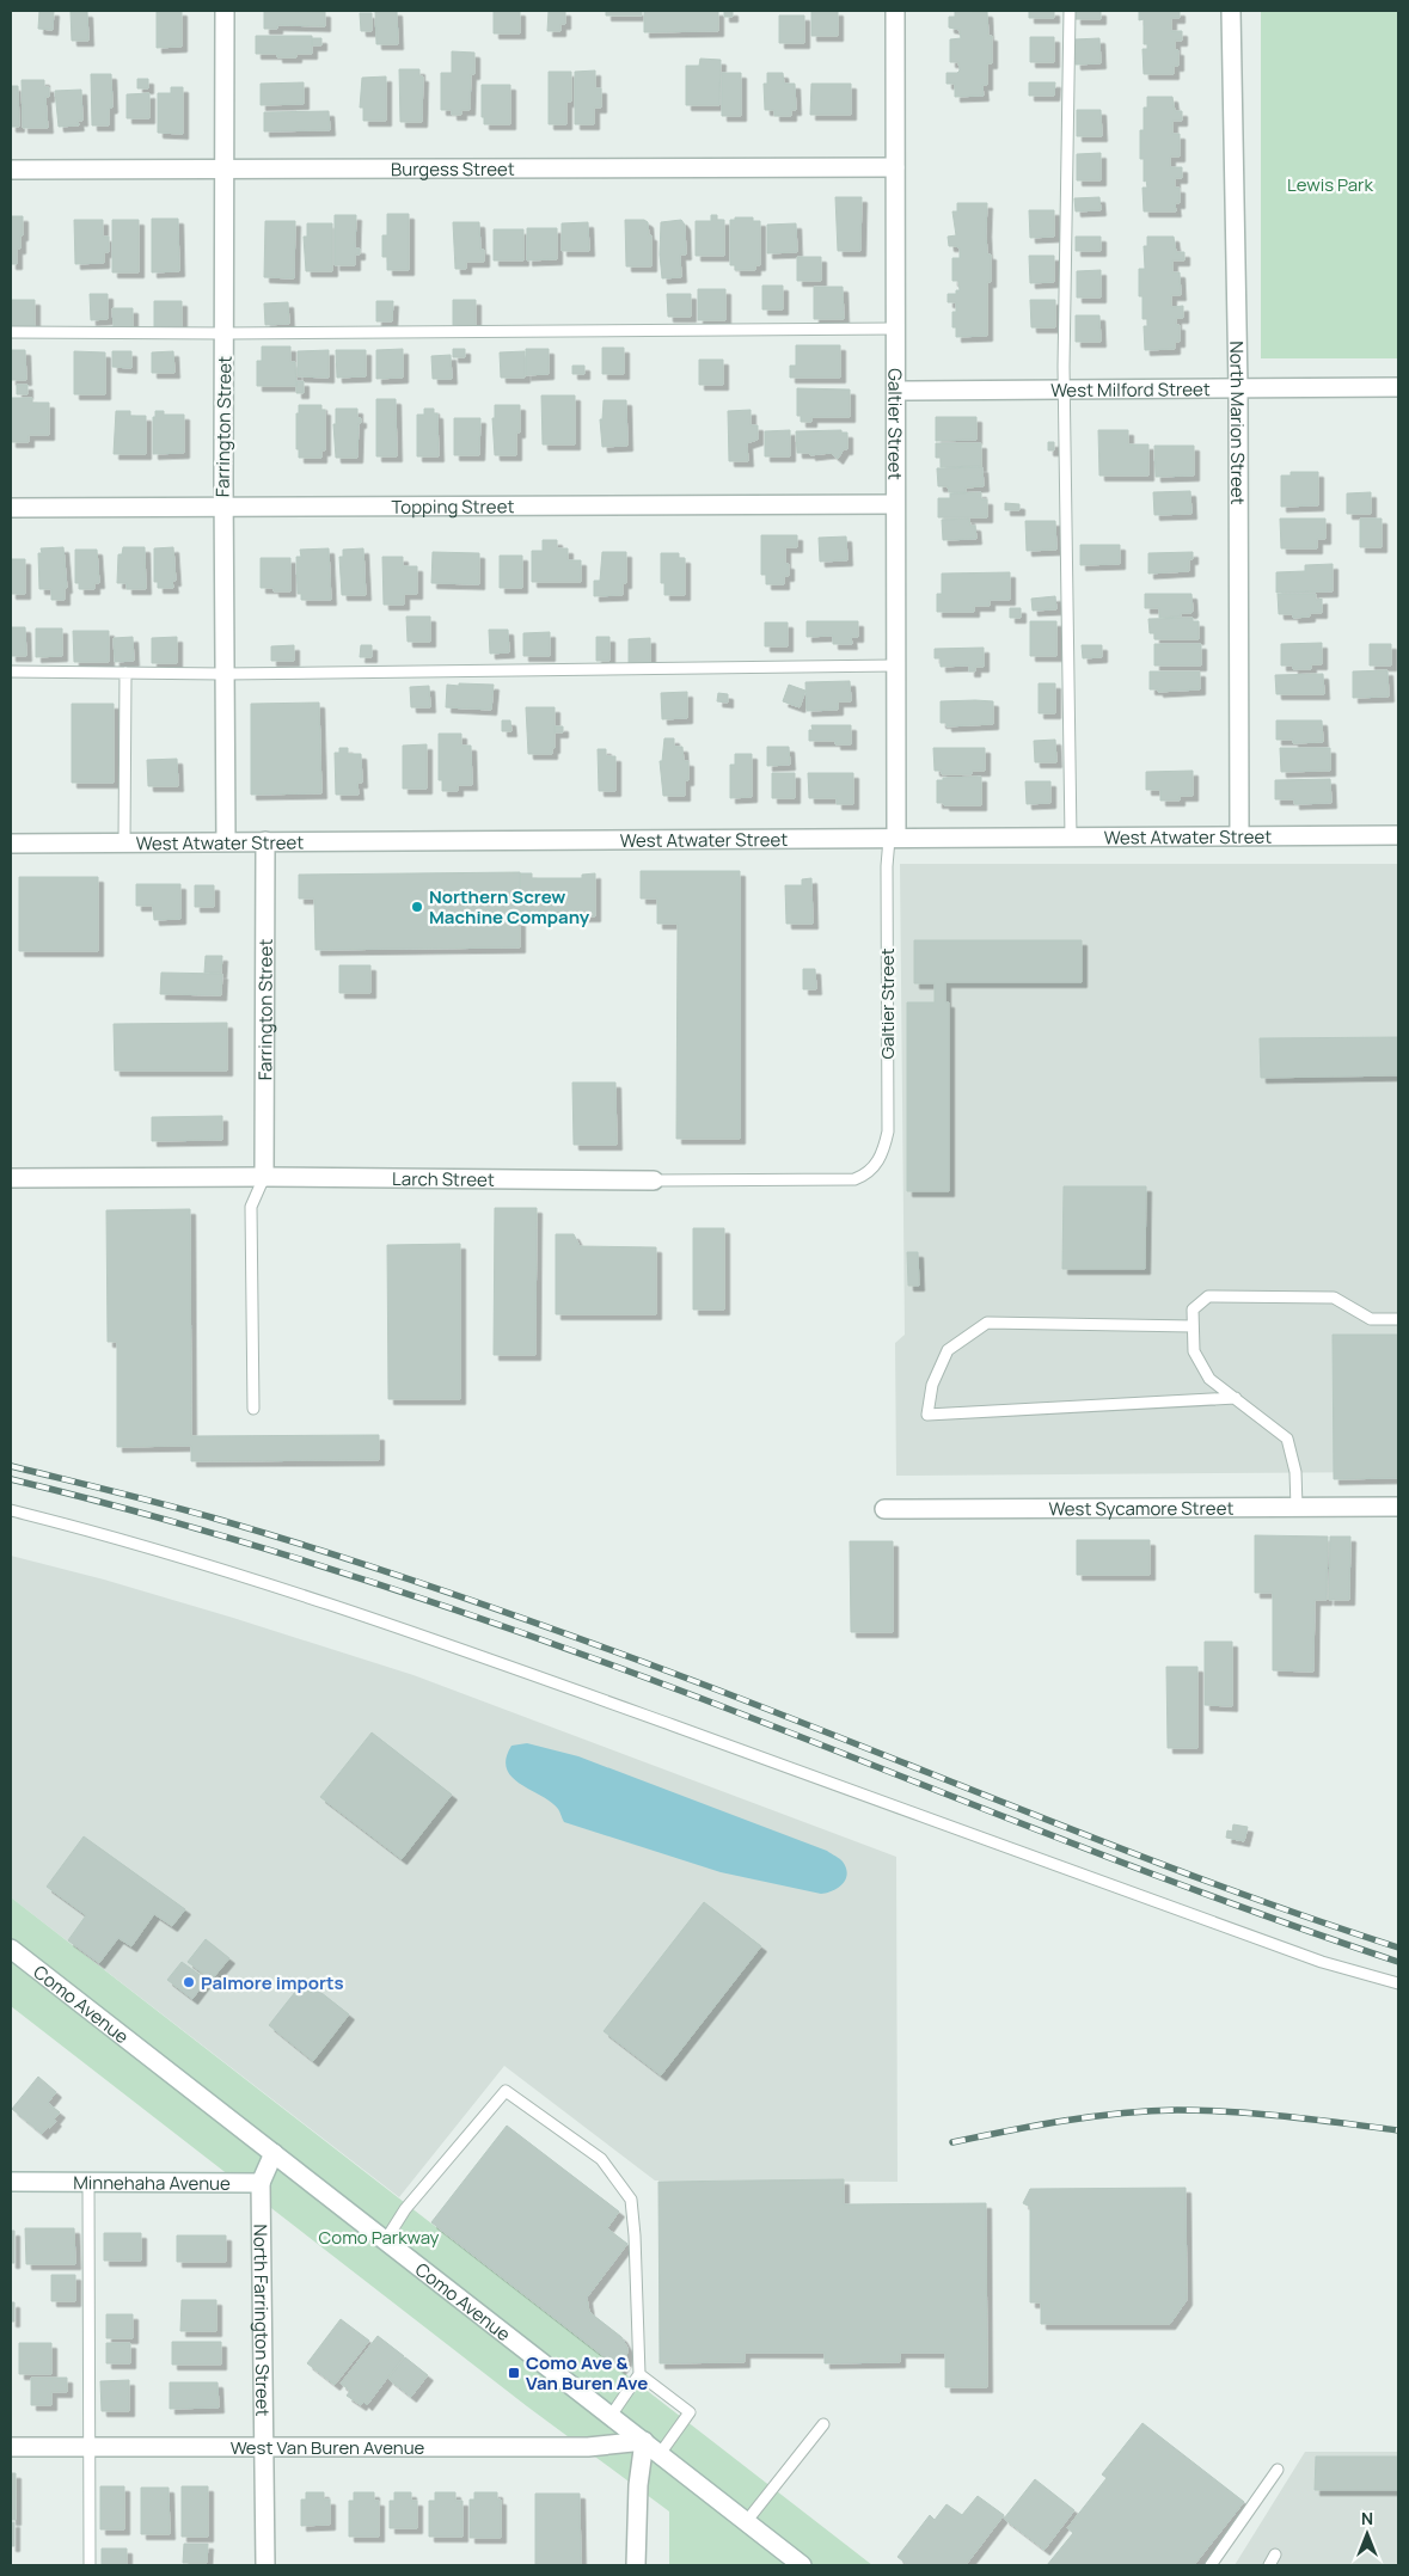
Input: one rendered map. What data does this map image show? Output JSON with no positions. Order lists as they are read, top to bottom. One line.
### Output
{"streets":{"street":["Burgess Street","West Milford Street","North Marion Street","Galtier Street","Farrington Street","Topping Street","West Atwater Street","Larch Street","West Sycamore Street","Como Avenue","Minnehaha Avenue","North Farrington Street","West Van Buren Avenue"]},"crossings":[["Burgess Street","Galtier Street"],["Burgess Street","Farrington Street"],["West Milford Street","North Marion Street"],["West Milford Street","Galtier Street"],["North Marion Street","West Atwater Street"],["Galtier Street","Topping Street"],["Galtier Street","West Atwater Street"],["Galtier Street","Larch Street"],["Farrington Street","Topping Street"],["Farrington Street","West Atwater Street"],["Farrington Street","Larch Street"],["Como Avenue","West Van Buren Avenue"],["Minnehaha Avenue","North Farrington Street"],["North Farrington Street","West Van Buren Avenue"]],"parks":["Lewis Park","Como Parkway"],"places":{"other":["Northern Screw Machine Company","Palmore imports"],"transit":["Como Ave & Van Buren Ave"]},"north":"top"}
